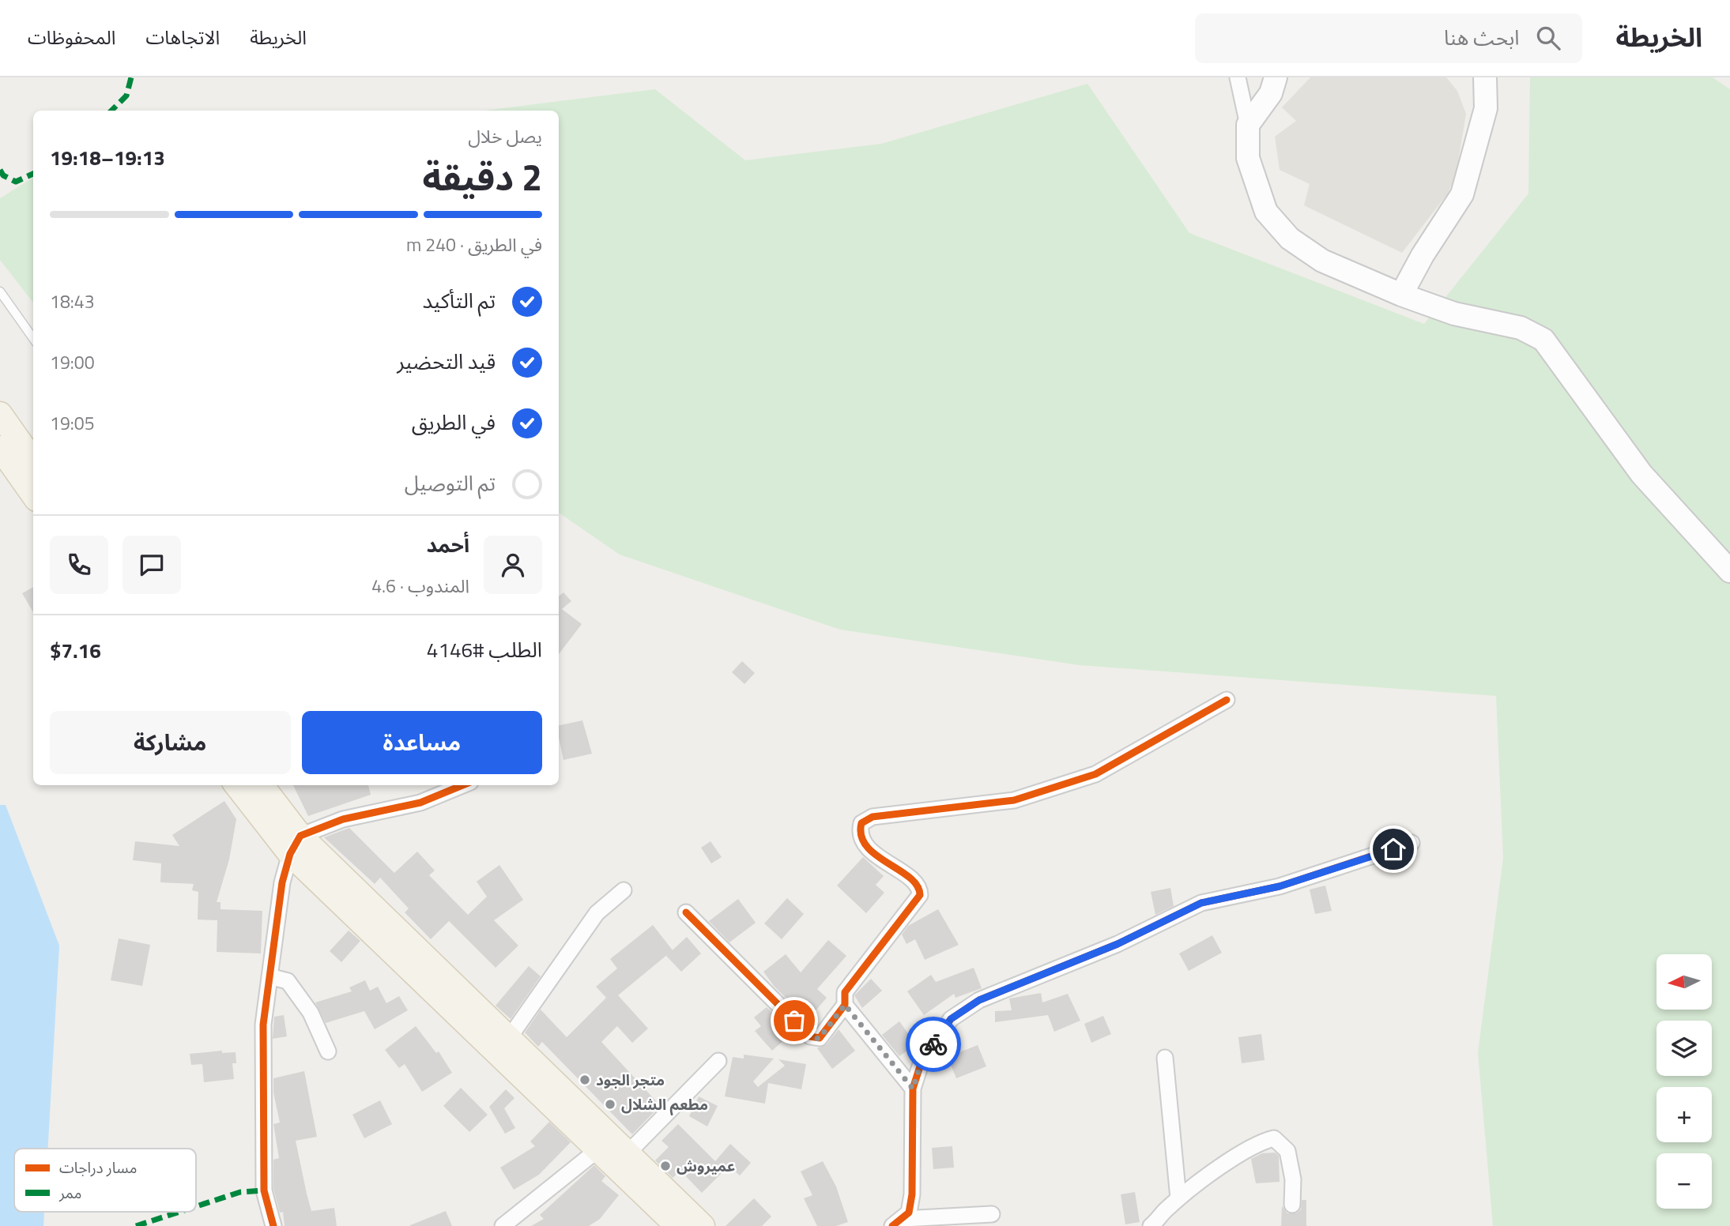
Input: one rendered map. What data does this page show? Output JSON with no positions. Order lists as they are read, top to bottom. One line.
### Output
{"places":["متجر الجود","مطعم الشلال","عميروش"],"legend":["مسار دراجات","ممر"],"north":"left","page":{"header":"الخريطة","search":"ابحث هنا","nav":["الخريطة","الاتجاهات","المحفوظات"],"heading":["2 دقيقة","يصل خلال","19:13–19:18"],"panel":["أحمد","المندوب · 4.6","الطلب #4146","$7.16"],"bar":"في الطريق · 240 m","list":[["تم التأكيد","18:43"],["قيد التحضير","19:00"],["في الطريق","19:05"],"تم التوصيل"],"buttons":["مساعدة","مشاركة"],"map_buttons":["+","−"]}}
